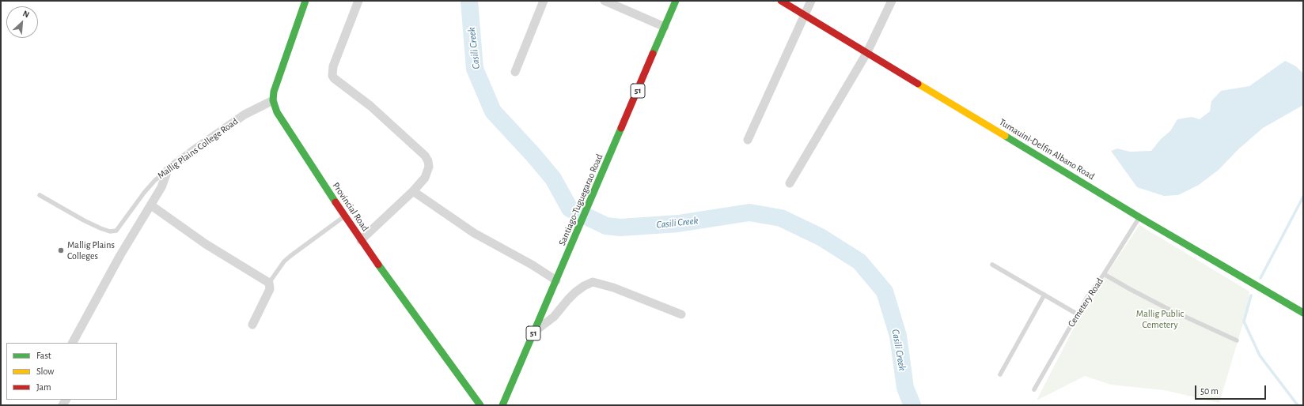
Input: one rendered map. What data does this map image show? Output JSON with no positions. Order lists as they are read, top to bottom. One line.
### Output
{"streets":{"main road":["51","Tumauini-Delfin Albano Road","Santiago-Tuguegarao Road","Provincial Road"],"street":["Mallig Plains College Road"],"lane":["Cemetery Road"]},"crossings":[["Mallig Plains College Road","Provincial Road"],["Tumauini-Delfin Albano Road","Cemetery Road"]],"water":["Casili Creek"],"parks":["Mallig Public Cemetery"],"places":["Mallig Plains Colleges"],"legend":["Fast","Slow","Jam"],"scale_bar":"50 m","north":"top right"}
